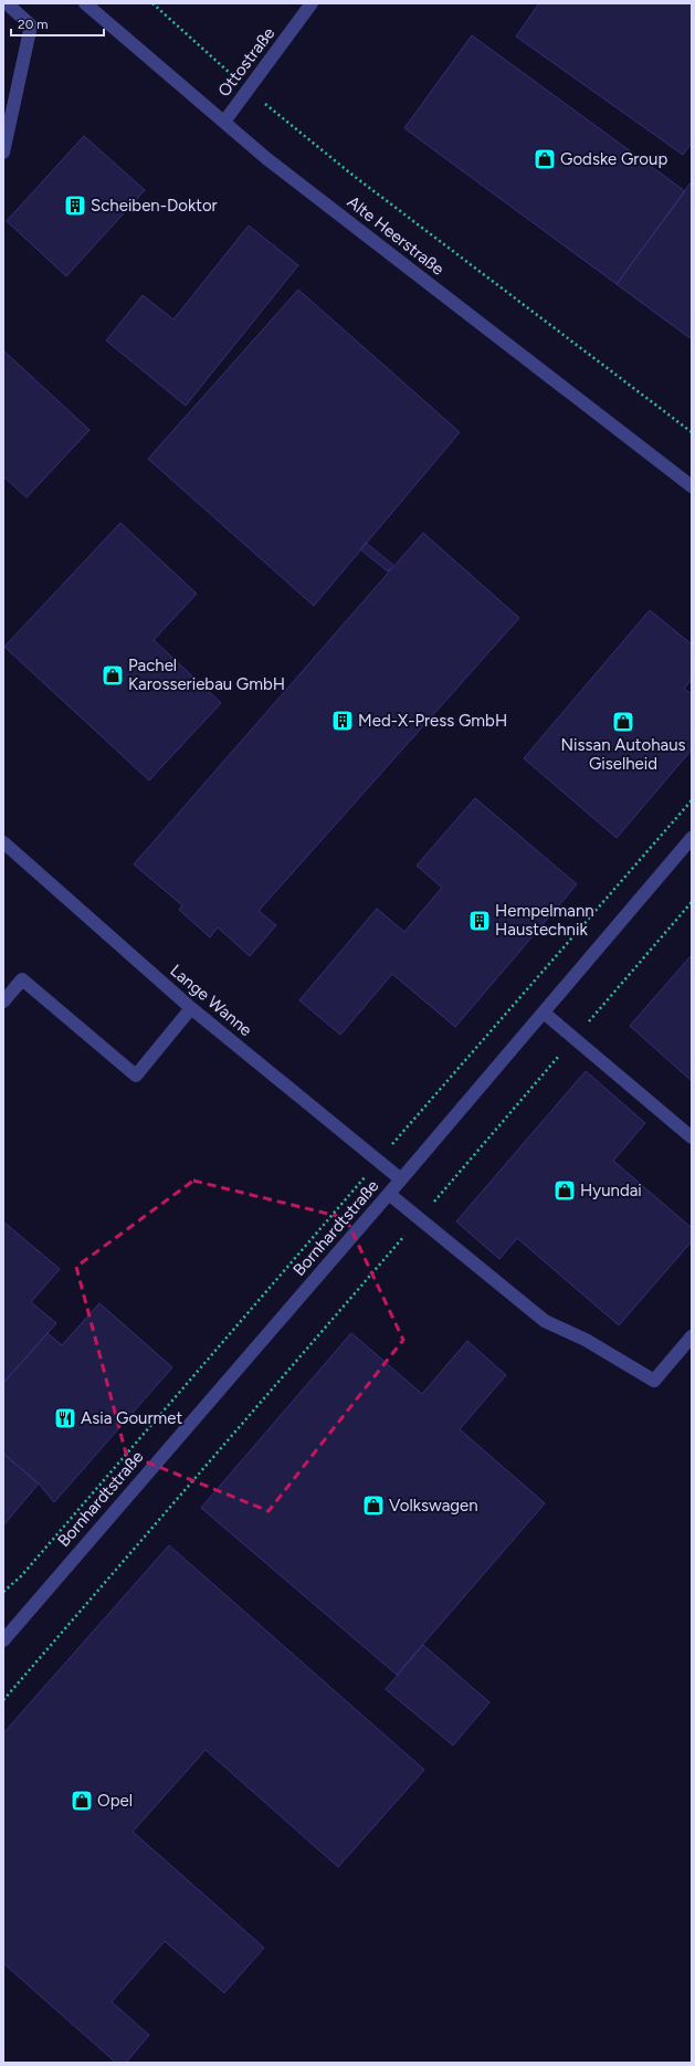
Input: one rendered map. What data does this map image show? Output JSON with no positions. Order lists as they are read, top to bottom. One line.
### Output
{"streets":{"street":["Ottostraße","Alte Heerstraße","Lange Wanne","Bornhardtstraße"]},"crossings":[["Ottostraße","Alte Heerstraße"],["Lange Wanne","Bornhardtstraße"]],"places":{"shop":["Godske Group","Pachel Karosseriebau GmbH","Nissan Autohaus Giselheid","Hyundai","Volkswagen","Opel"],"building":["Scheiben-Doktor","Med-X-Press GmbH","Hempelmann Haustechnik"],"restaurant":["Asia Gourmet"]},"scale_bar":"20 m"}
